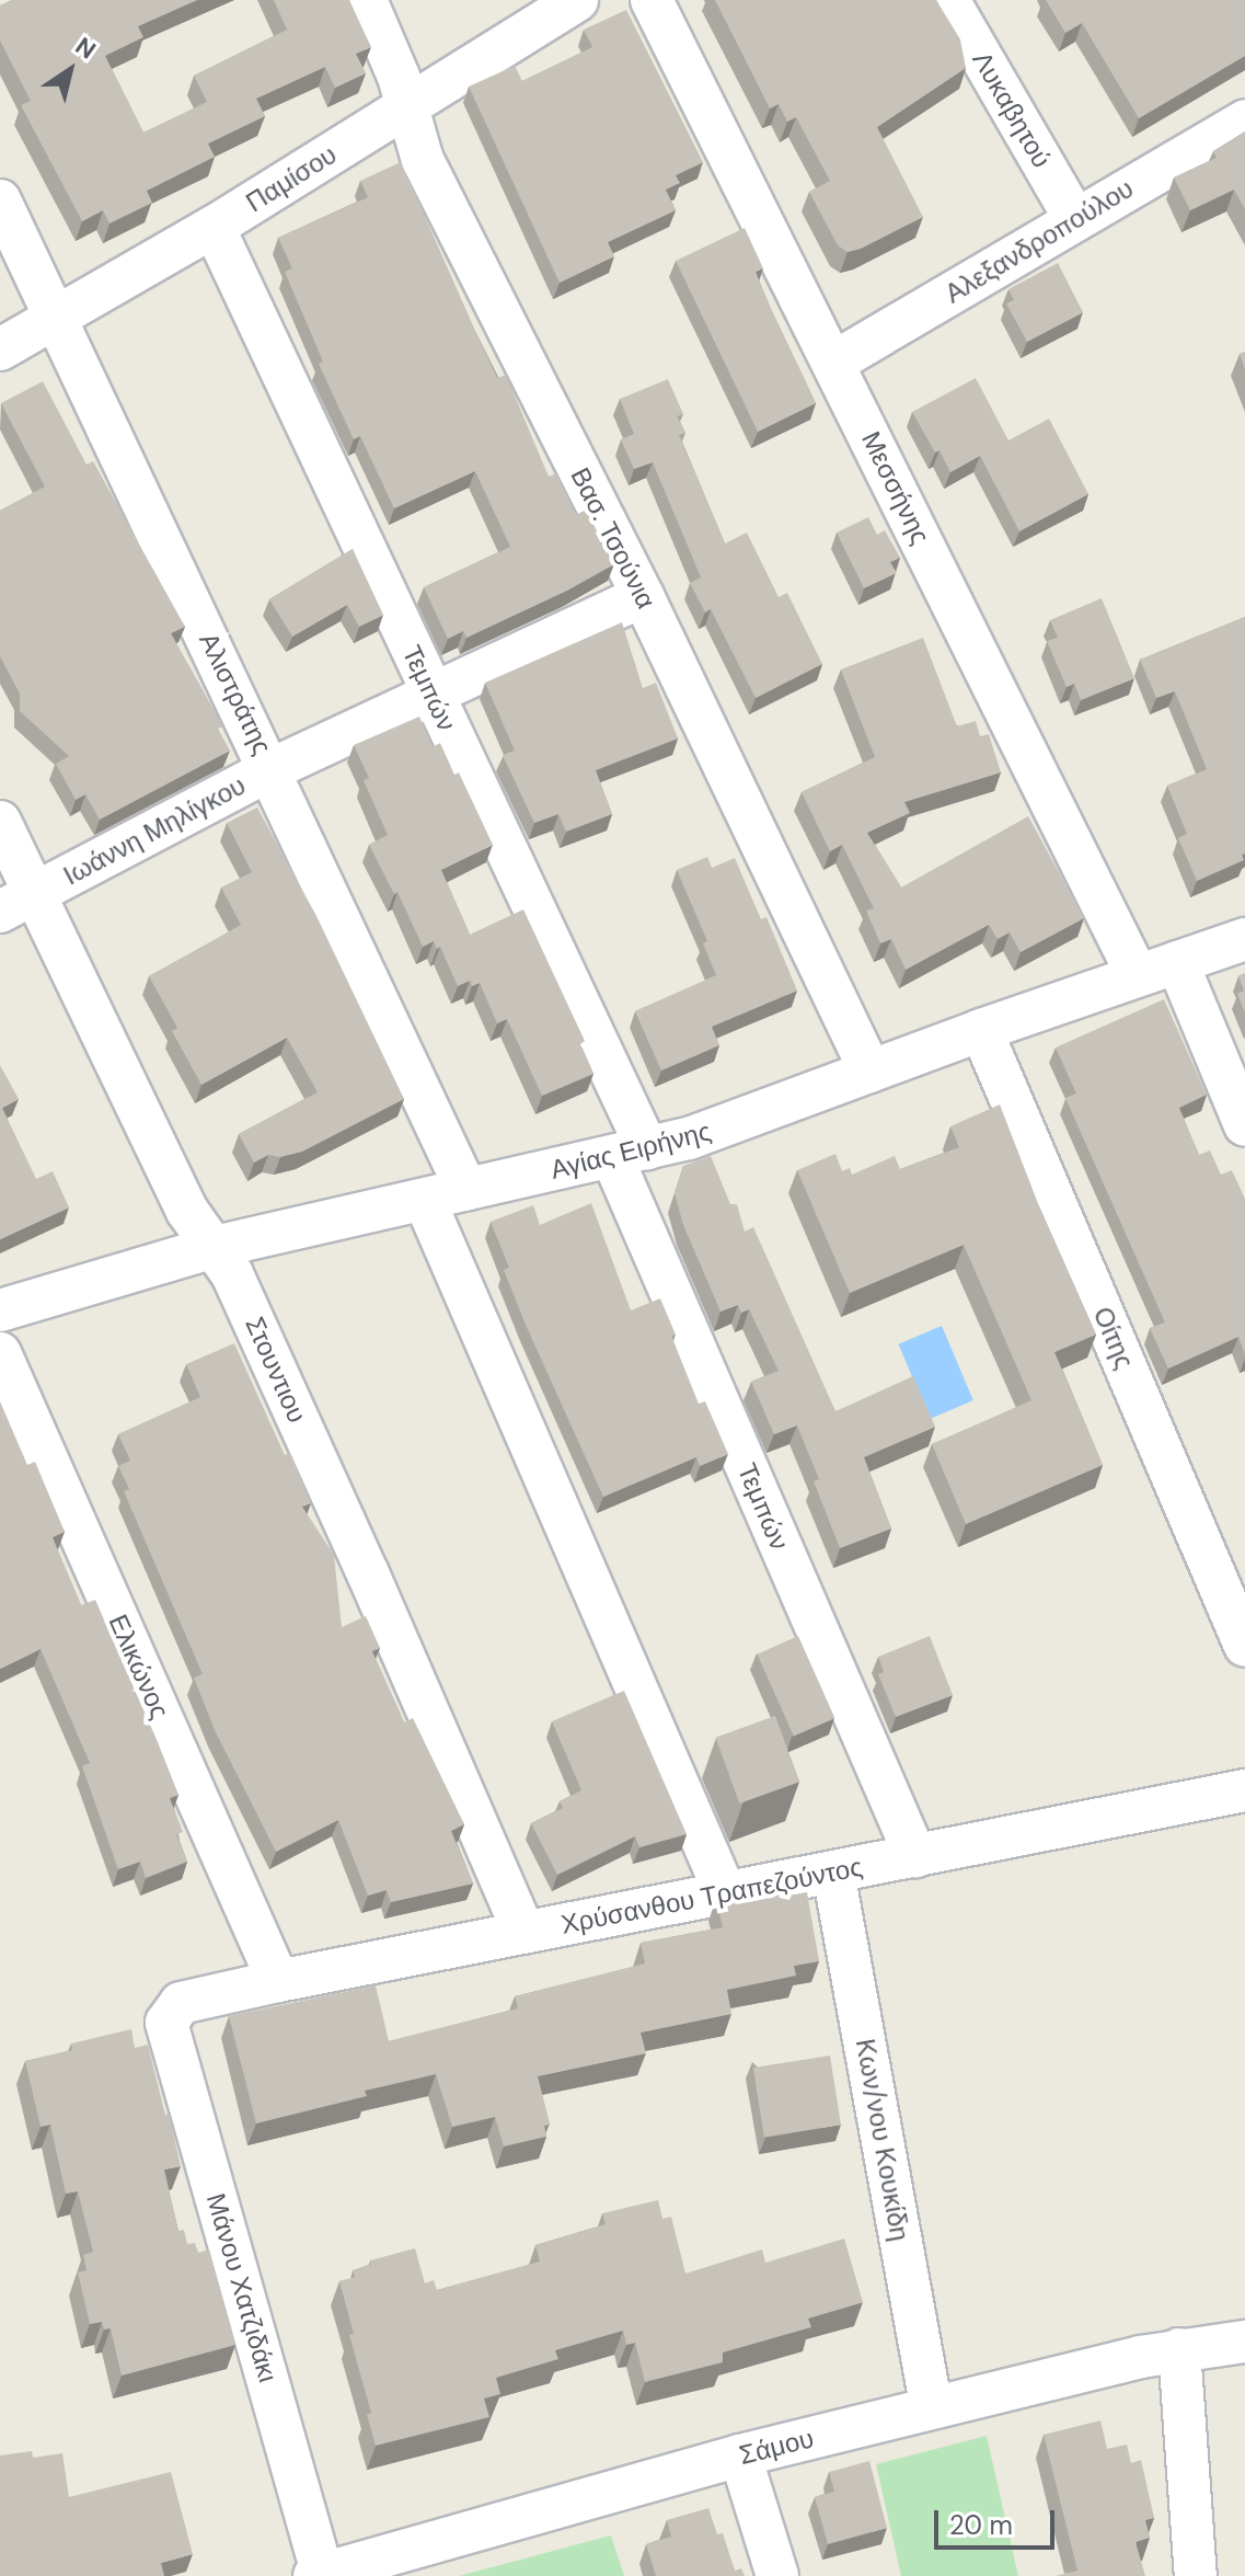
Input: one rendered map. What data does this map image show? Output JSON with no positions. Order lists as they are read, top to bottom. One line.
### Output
{"streets":{"street":["Λυκαβητού","Παμίσου","Αλεξανδροπούλου","Μεσσήνης","Βασ. Τσούνια","Τεμπών","Αλιστράτης","Ιωάννη Μηλίγκου","Αγίας Ειρήνης","Οίτης","Στουντιου","Ελικώνος","Χρύσανθου Τραπεζούντος","Κων/νου Κουκίδη","Μάνου Χατζιδάκι","Σάμου"]},"crossings":[["Λυκαβητού","Αλεξανδροπούλου"],["Παμίσου","Βασ. Τσούνια"],["Παμίσου","Τεμπών"],["Παμίσου","Αλιστράτης"],["Αλεξανδροπούλου","Μεσσήνης"],["Μεσσήνης","Αγίας Ειρήνης"],["Βασ. Τσούνια","Ιωάννη Μηλίγκου"],["Βασ. Τσούνια","Αγίας Ειρήνης"],["Τεμπών","Ιωάννη Μηλίγκου"],["Τεμπών","Αγίας Ειρήνης"],["Τεμπών","Χρύσανθου Τραπεζούντος"],["Αλιστράτης","Ιωάννη Μηλίγκου"],["Αλιστράτης","Αγίας Ειρήνης"],["Ιωάννη Μηλίγκου","Στουντιου"],["Αγίας Ειρήνης","Οίτης"],["Αγίας Ειρήνης","Στουντιου"],["Στουντιου","Χρύσανθου Τραπεζούντος"],["Ελικώνος","Χρύσανθου Τραπεζούντος"],["Χρύσανθου Τραπεζούντος","Κων/νου Κουκίδη"],["Χρύσανθου Τραπεζούντος","Μάνου Χατζιδάκι"],["Κων/νου Κουκίδη","Σάμου"],["Μάνου Χατζιδάκι","Σάμου"]],"scale_bar":"20 m","north":"top right"}
